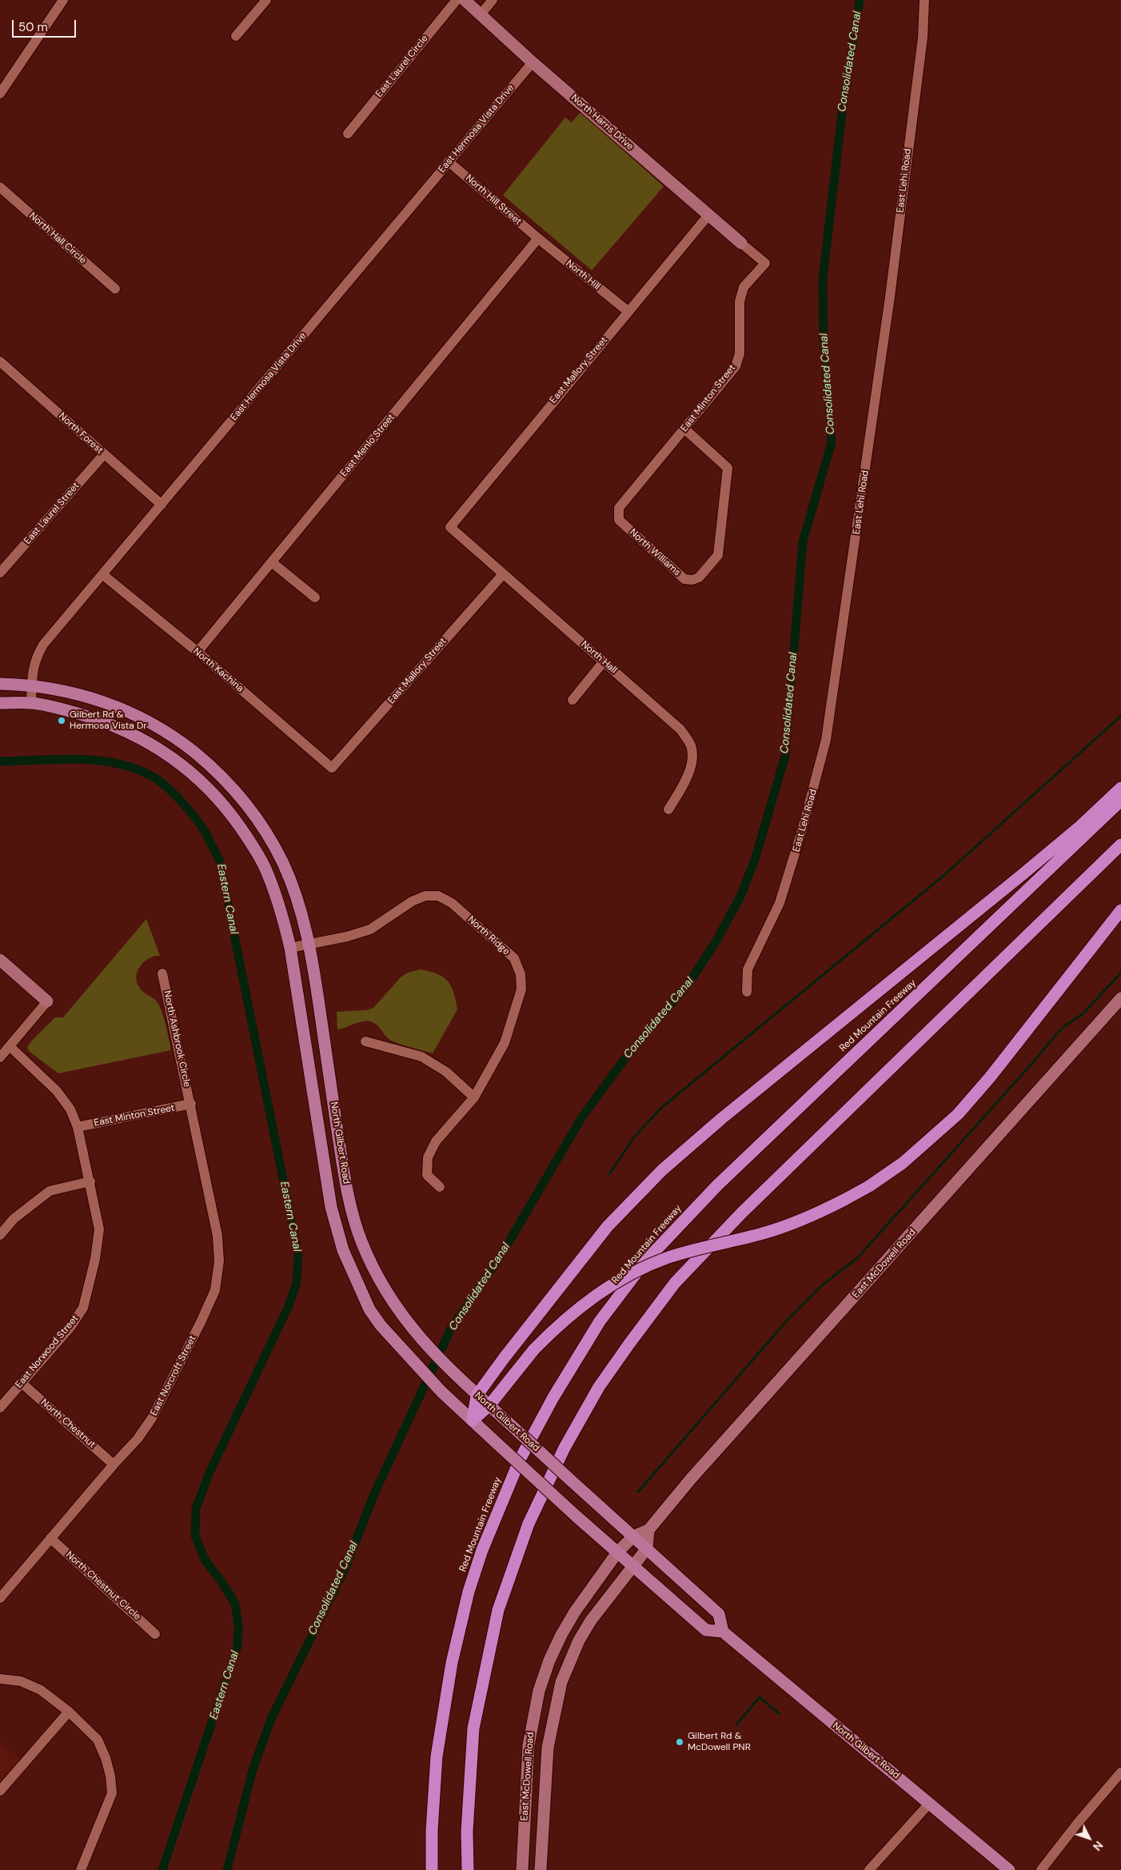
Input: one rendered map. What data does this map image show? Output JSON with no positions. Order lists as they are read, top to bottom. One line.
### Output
{"streets":{"highway":["Red Mountain Freeway"],"main road":["North Gilbert Road"],"street":["East Laurel Circle","North Harris Drive","East Hermosa Vista Drive","East Lehi Road","North Hill Street","North Hall Circle","North Hill","East Mallory Street","East Minton Street","North Forest","East Menlo Street","East Laurel Street","North Williams","North Hall","North Kachina","North Ridge","North Ashbrook Circle","East McDowell Road","East Norwood Street","East Norcroft Street","North Chestnut","North Chestnut Circle"]},"crossings":[["North Harris Drive","East Hermosa Vista Drive"],["North Harris Drive","East Mallory Street"],["North Harris Drive","East Minton Street"],["East Hermosa Vista Drive","North Hill Street"],["East Hermosa Vista Drive","North Forest"],["East Hermosa Vista Drive","North Kachina"],["East Hermosa Vista Drive","North Gilbert Road"],["North Hill Street","North Hill"],["North Hill Street","East Menlo Street"],["North Hill","East Mallory Street"],["North Hill","East Menlo Street"],["East Mallory Street","North Hall"],["East Mallory Street","North Kachina"],["East Minton Street","North Williams"],["East Minton Street","North Ashbrook Circle"],["East Minton Street","East Norwood Street"],["East Minton Street","East Norcroft Street"],["North Forest","East Laurel Street"],["East Menlo Street","North Kachina"],["North Ridge","North Gilbert Road"],["North Ashbrook Circle","East Norcroft Street"],["North Gilbert Road","East McDowell Road"],["East Norwood Street","North Chestnut"],["East Norcroft Street","North Chestnut"],["East Norcroft Street","North Chestnut Circle"]],"water":["Consolidated Canal","Eastern Canal"],"places":["Gilbert Rd & Hermosa Vista Dr","Gilbert Rd & McDowell PNR"],"scale_bar":"50 m","north":"bottom right"}
